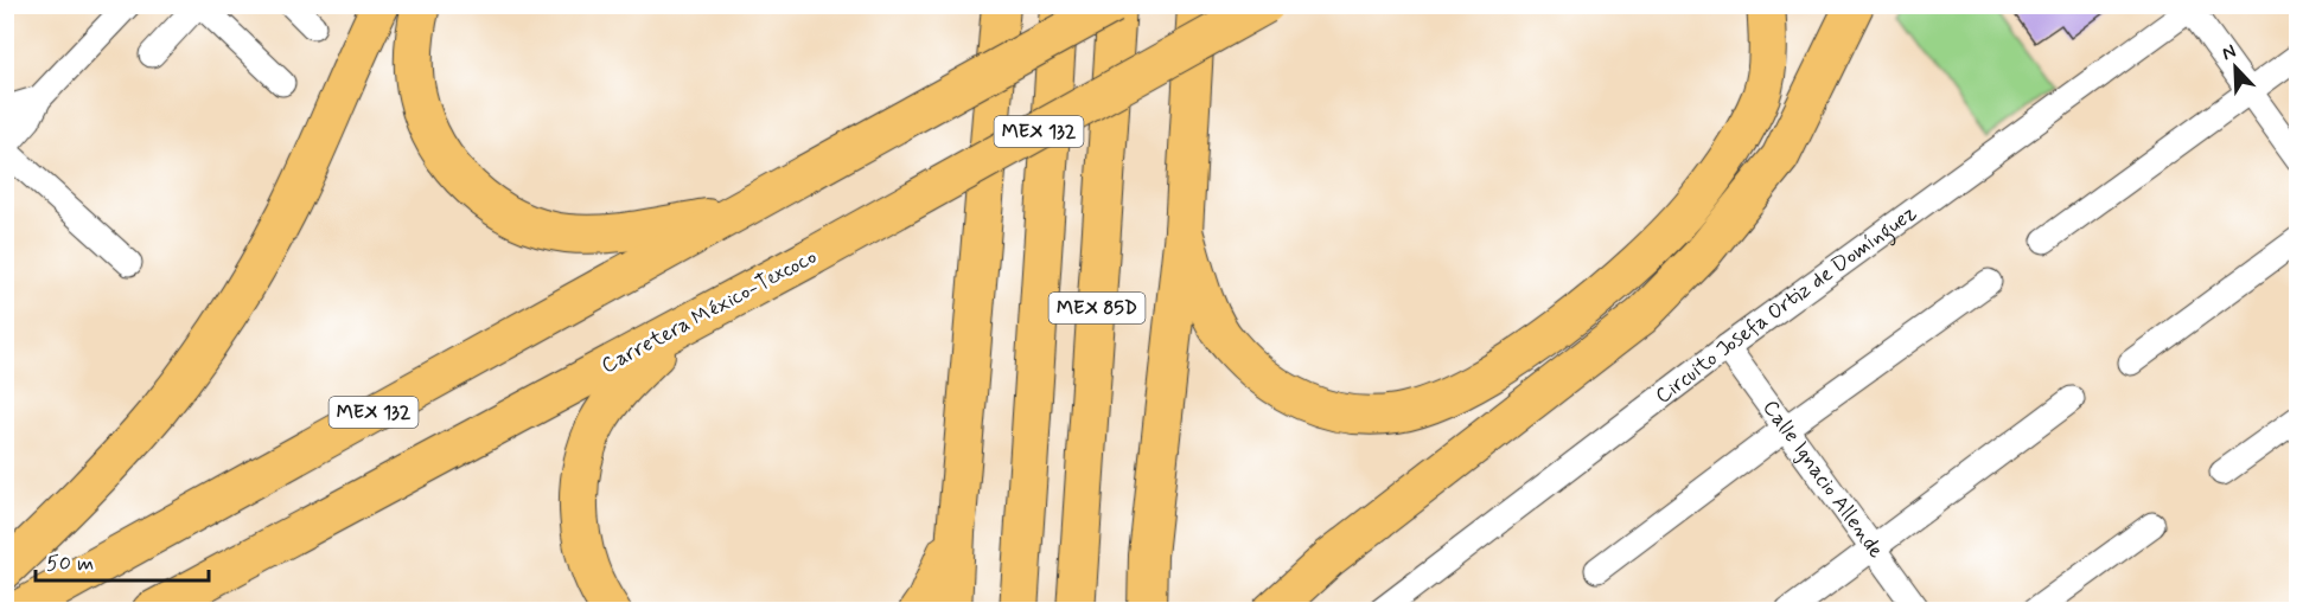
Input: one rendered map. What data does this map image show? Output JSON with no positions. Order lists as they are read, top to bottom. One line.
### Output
{"streets":{"highway":["MEX 132","MEX 85D","Carretera México-Texcoco"],"street":["Circuito Josefa Ortiz de Domínguez","Calle Ignacio Allende"]},"crossings":[["Circuito Josefa Ortiz de Domínguez","Calle Ignacio Allende"]],"scale_bar":"50 m","north":"top left"}
